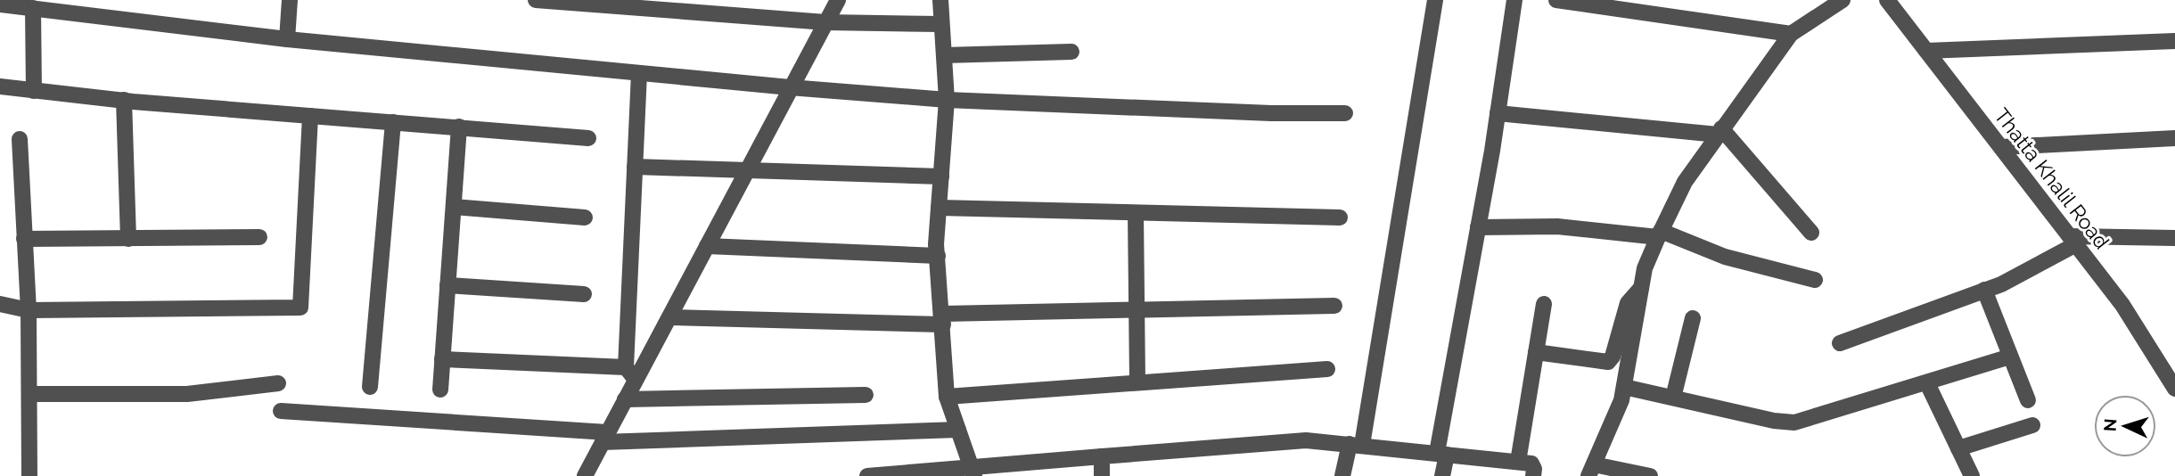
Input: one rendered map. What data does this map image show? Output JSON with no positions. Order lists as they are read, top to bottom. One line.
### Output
{"streets":{"street":["Thatta Khalil Road"]},"north":"left"}
